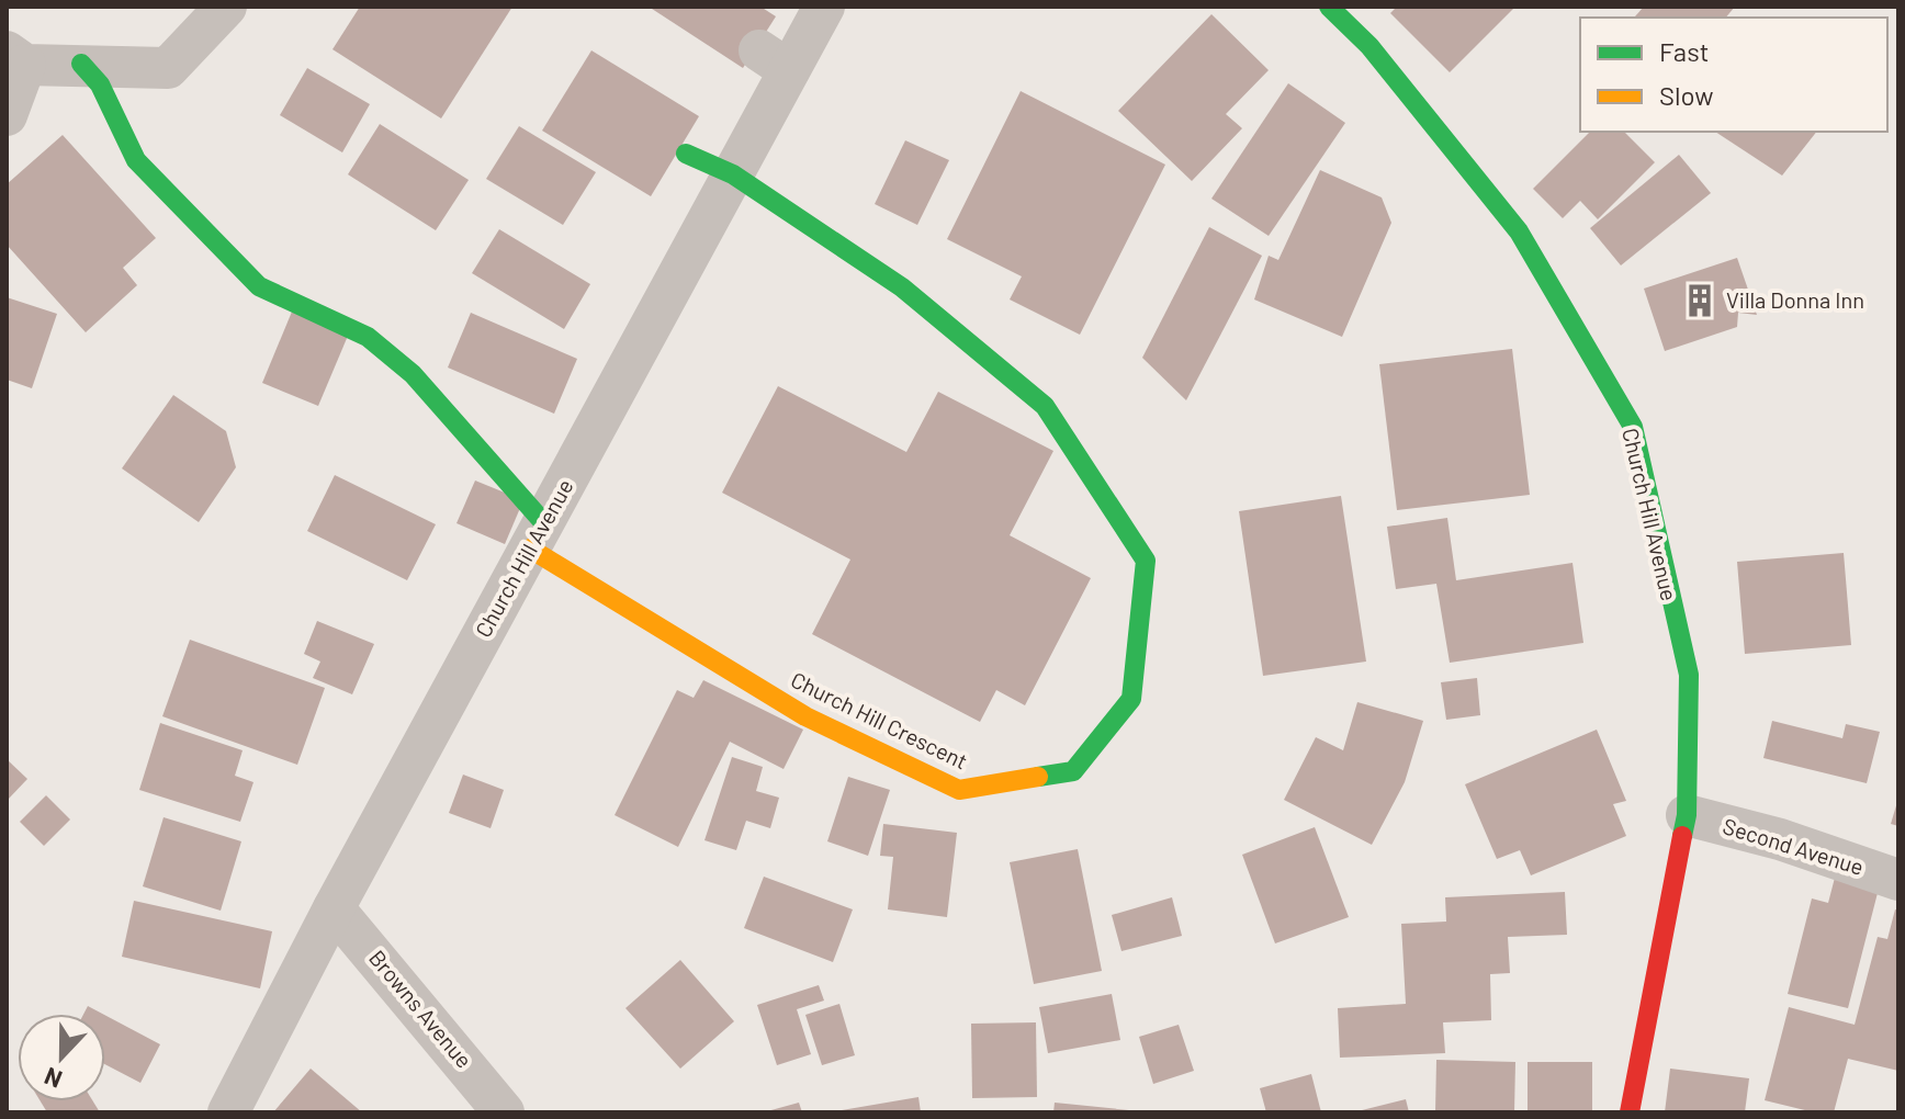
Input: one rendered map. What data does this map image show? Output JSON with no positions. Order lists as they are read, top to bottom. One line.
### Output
{"streets":{"street":["Church Hill Avenue","Church Hill Crescent","Second Avenue","Browns Avenue"]},"crossings":[["Church Hill Avenue","Church Hill Crescent"],["Church Hill Avenue","Second Avenue"],["Church Hill Avenue","Browns Avenue"]],"places":{"building":["Villa Donna Inn"]},"legend":["Fast","Slow"],"north":"bottom"}
